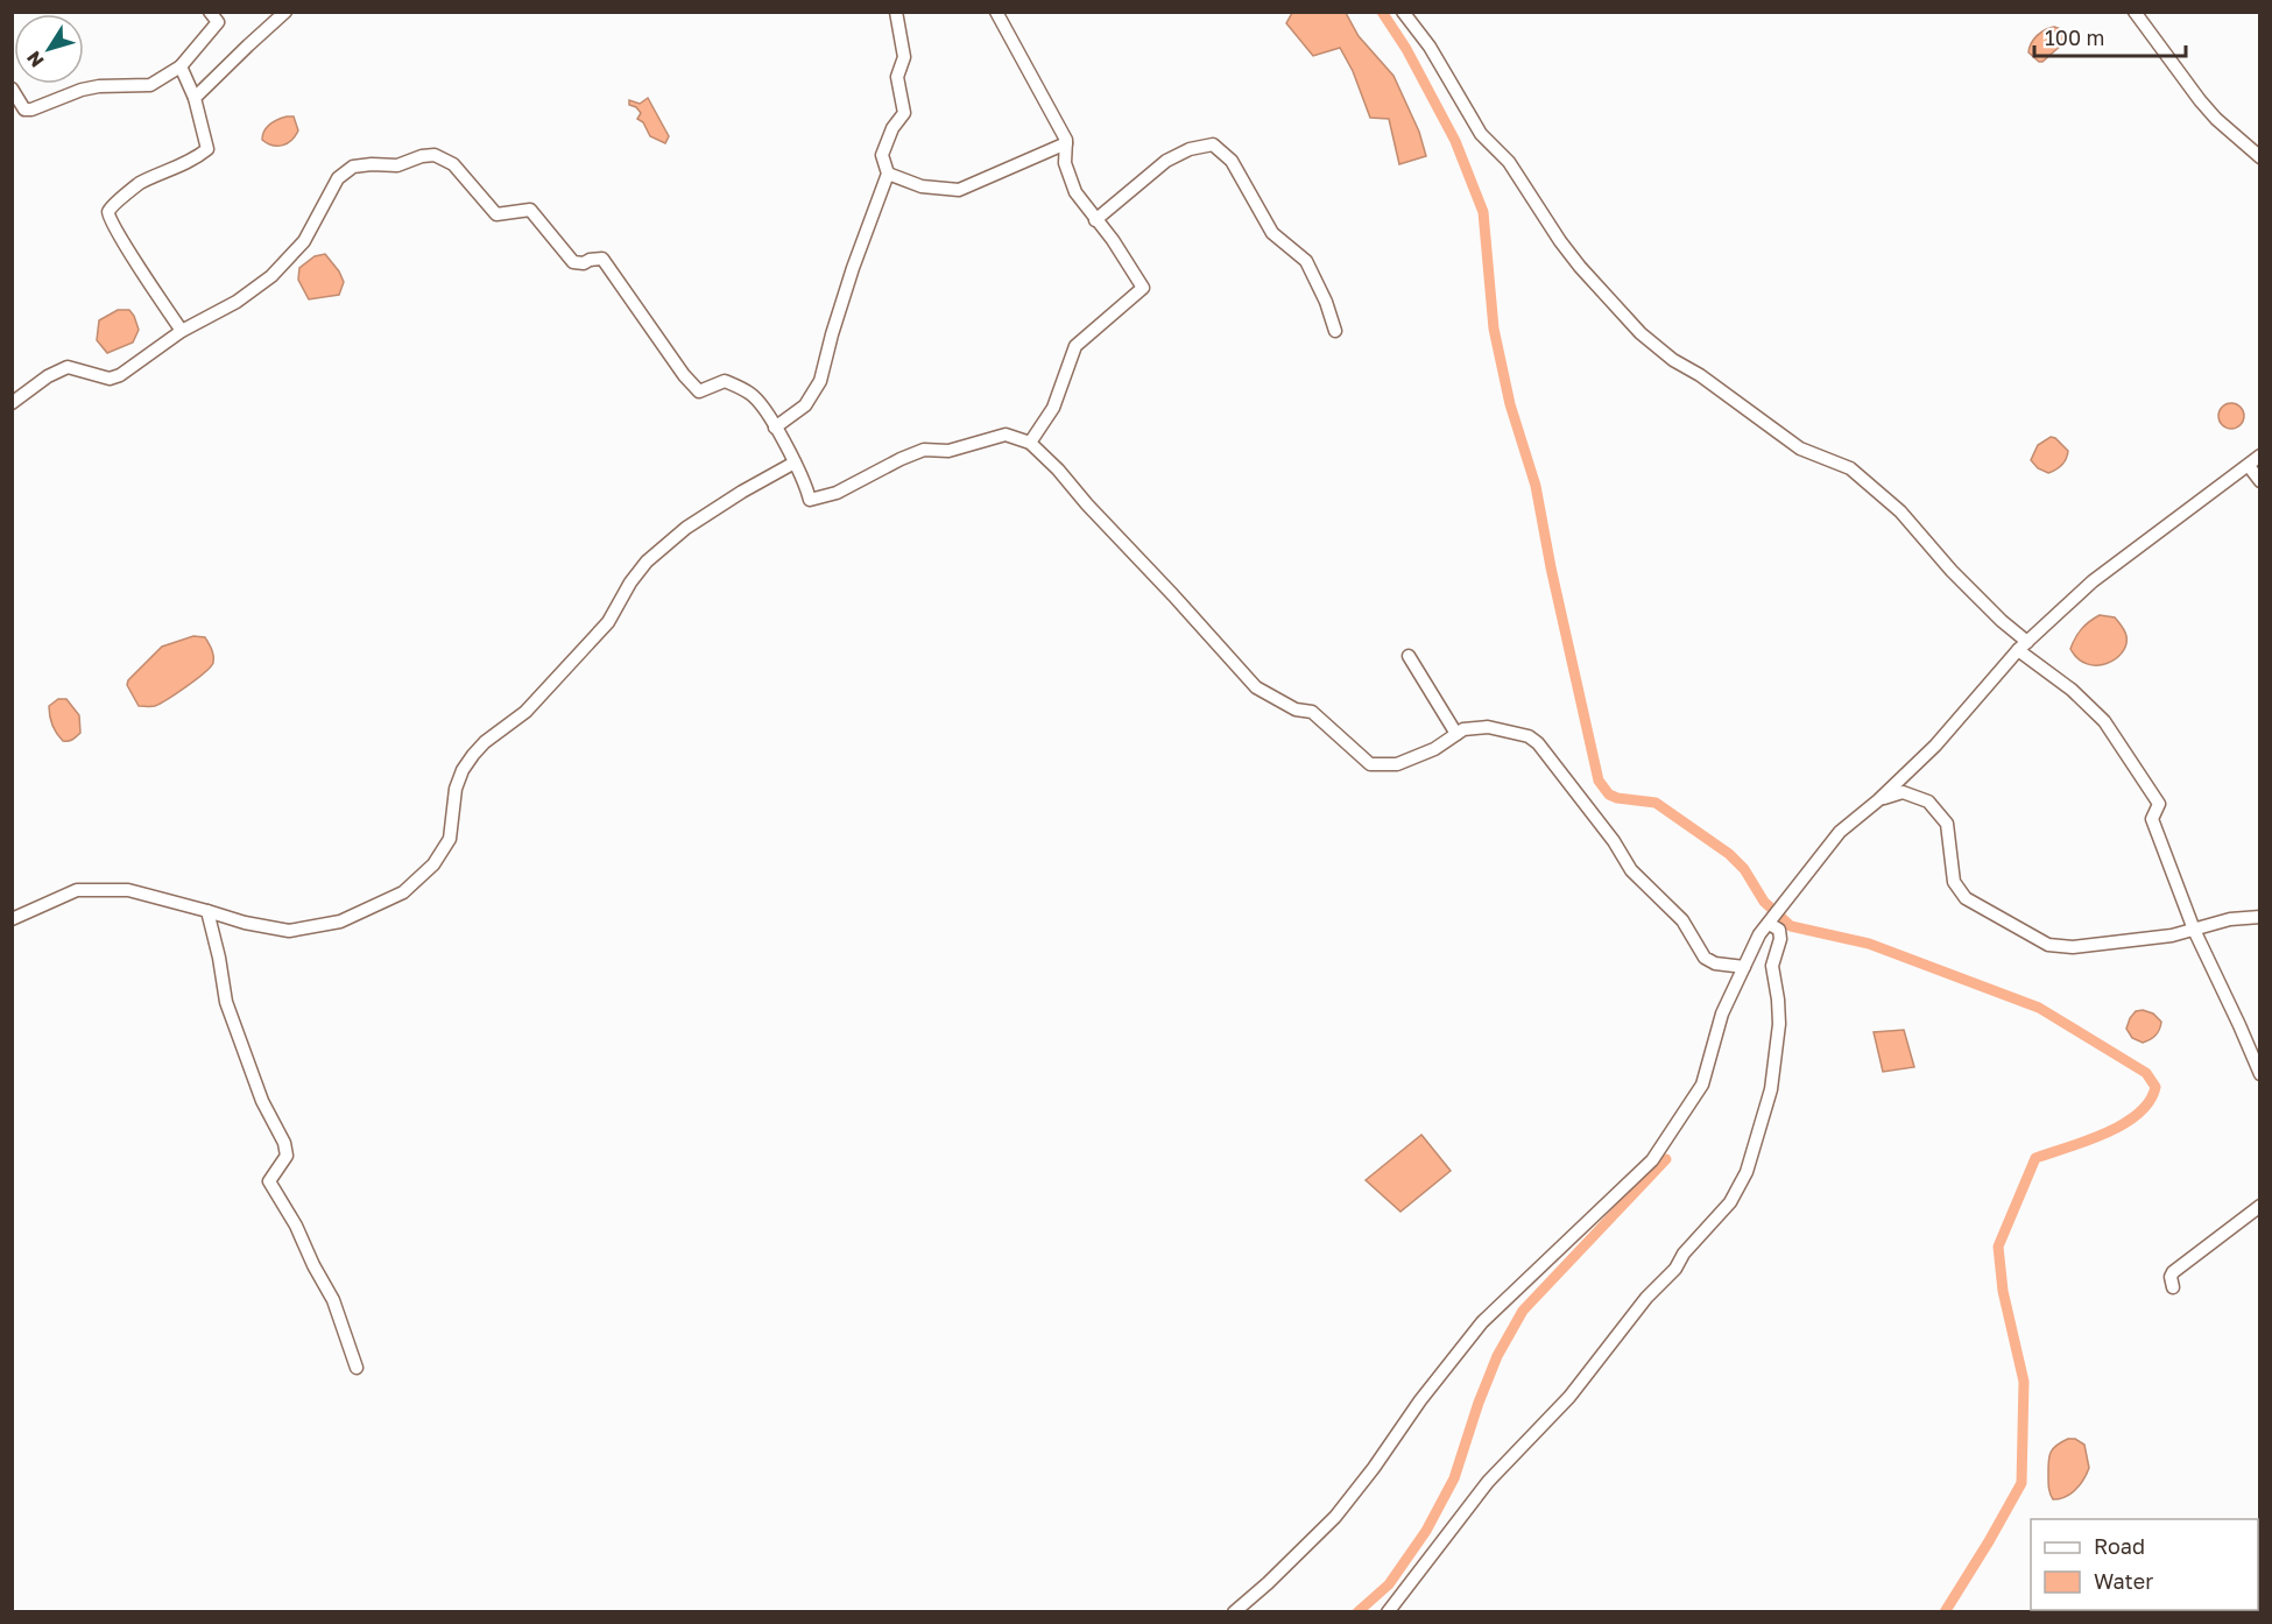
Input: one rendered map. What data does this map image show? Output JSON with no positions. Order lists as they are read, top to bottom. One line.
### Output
{"legend":["Road","Water"],"scale_bar":"100 m","north":"bottom left"}
